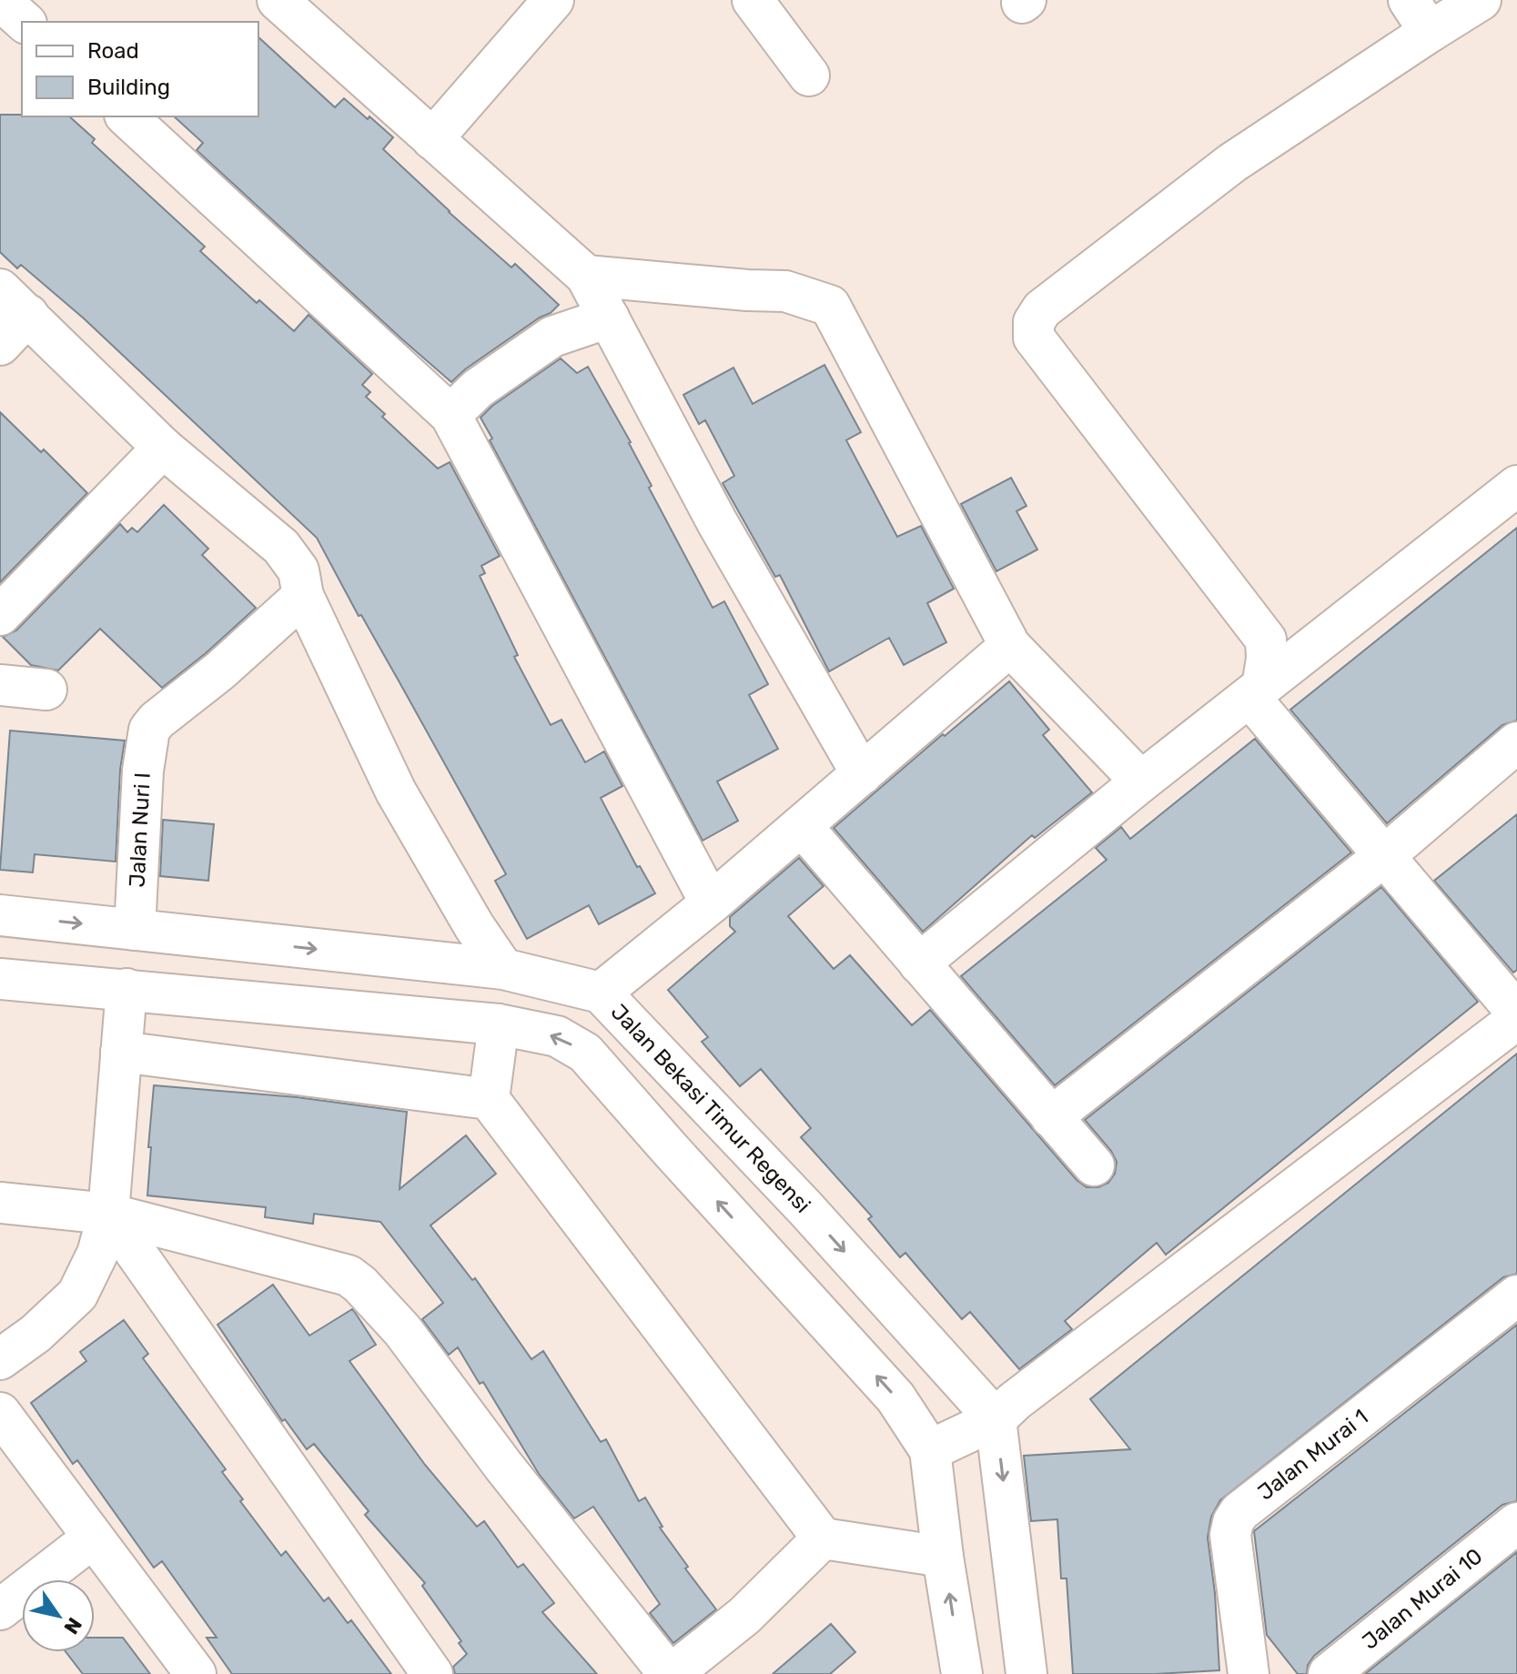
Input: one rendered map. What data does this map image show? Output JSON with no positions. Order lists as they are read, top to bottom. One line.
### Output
{"streets":{"street":["Jalan Nuri I","Jalan Bekasi Timur Regensi","Jalan Murai 1","Jalan Murai 10"]},"crossings":[["Jalan Nuri I","Jalan Bekasi Timur Regensi"]],"legend":["Road","Building"],"north":"bottom right"}
